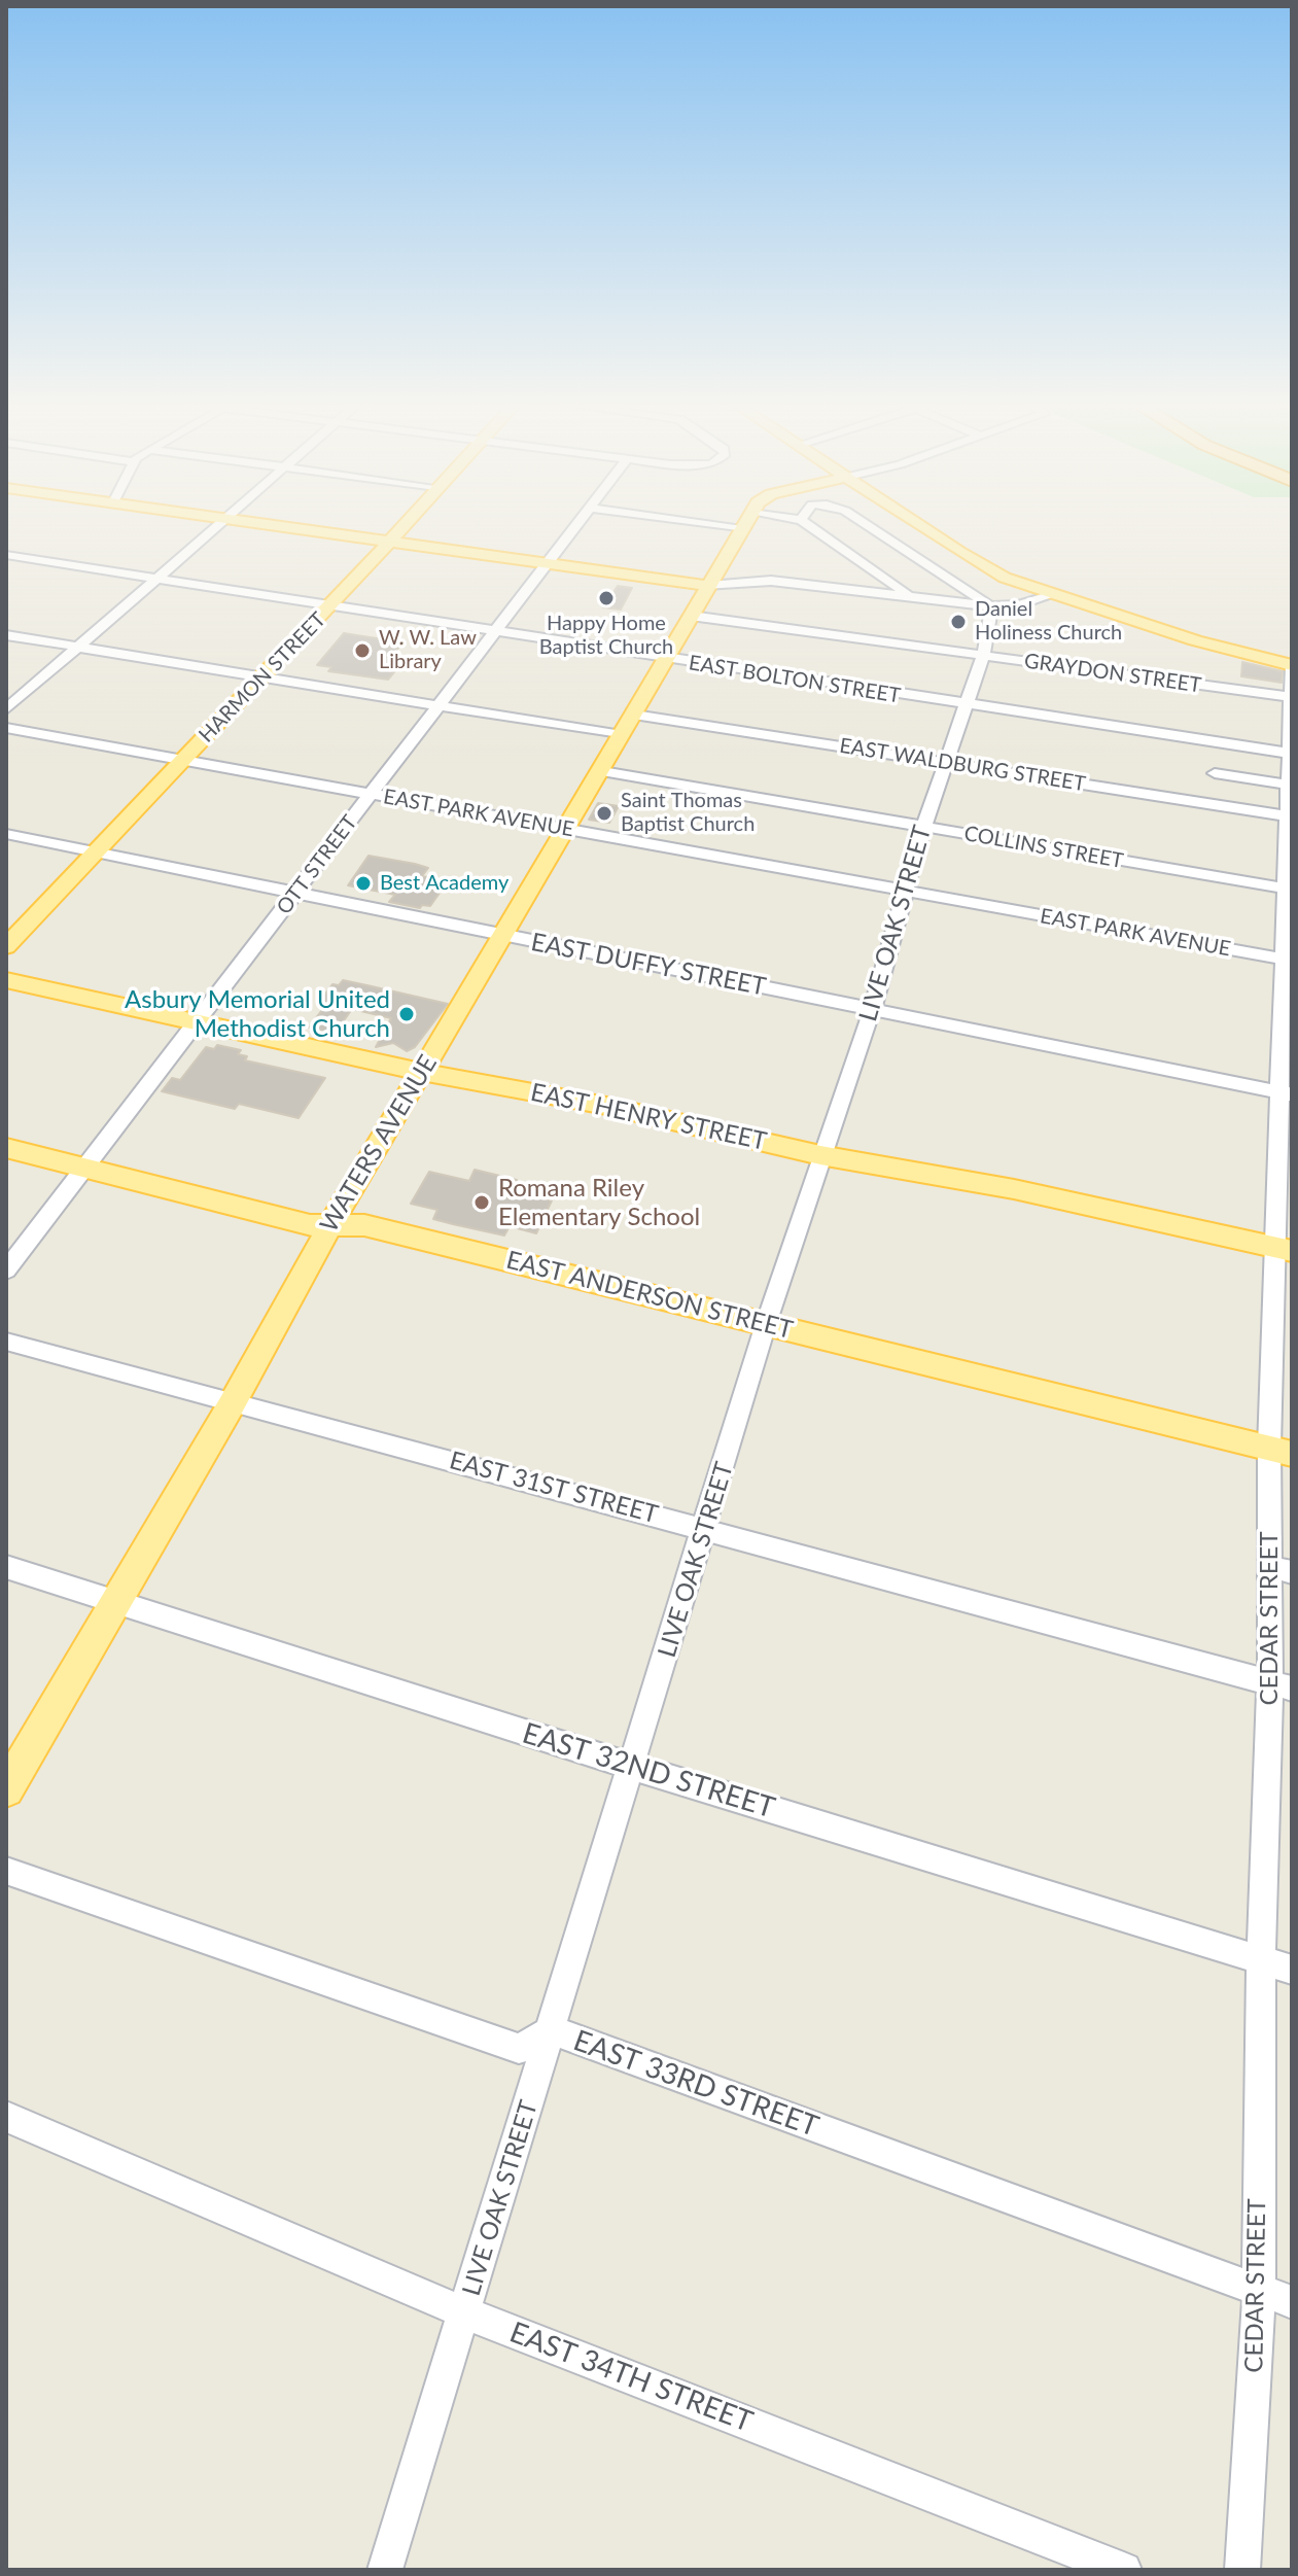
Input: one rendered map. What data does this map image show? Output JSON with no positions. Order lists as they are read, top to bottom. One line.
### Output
{"streets":{"main road":["HARMON STREET","EAST HENRY STREET","WATERS AVENUE","EAST ANDERSON STREET"],"street":["GRAYDON STREET","EAST BOLTON STREET","EAST WALDBURG STREET","EAST PARK AVENUE","COLLINS STREET","OTT STREET","LIVE OAK STREET","EAST DUFFY STREET","EAST 31ST STREET","CEDAR STREET","EAST 32ND STREET","EAST 33RD STREET","EAST 34TH STREET"]},"crossings":[["GRAYDON STREET","LIVE OAK STREET"],["GRAYDON STREET","WATERS AVENUE"],["GRAYDON STREET","CEDAR STREET"],["HARMON STREET","EAST BOLTON STREET"],["HARMON STREET","EAST PARK AVENUE"],["HARMON STREET","EAST DUFFY STREET"],["EAST BOLTON STREET","OTT STREET"],["EAST BOLTON STREET","LIVE OAK STREET"],["EAST BOLTON STREET","WATERS AVENUE"],["EAST BOLTON STREET","CEDAR STREET"],["EAST WALDBURG STREET","LIVE OAK STREET"],["EAST WALDBURG STREET","WATERS AVENUE"],["EAST WALDBURG STREET","CEDAR STREET"],["EAST PARK AVENUE","OTT STREET"],["EAST PARK AVENUE","LIVE OAK STREET"],["EAST PARK AVENUE","WATERS AVENUE"],["EAST PARK AVENUE","CEDAR STREET"],["COLLINS STREET","LIVE OAK STREET"],["COLLINS STREET","WATERS AVENUE"],["COLLINS STREET","CEDAR STREET"],["OTT STREET","EAST DUFFY STREET"],["OTT STREET","EAST HENRY STREET"],["OTT STREET","EAST ANDERSON STREET"],["LIVE OAK STREET","EAST DUFFY STREET"],["LIVE OAK STREET","EAST HENRY STREET"],["LIVE OAK STREET","EAST ANDERSON STREET"],["LIVE OAK STREET","EAST 31ST STREET"],["LIVE OAK STREET","EAST 32ND STREET"],["LIVE OAK STREET","EAST 33RD STREET"],["LIVE OAK STREET","EAST 34TH STREET"],["EAST DUFFY STREET","WATERS AVENUE"],["EAST DUFFY STREET","CEDAR STREET"],["EAST HENRY STREET","WATERS AVENUE"],["EAST HENRY STREET","CEDAR STREET"],["WATERS AVENUE","EAST ANDERSON STREET"],["WATERS AVENUE","EAST 31ST STREET"],["WATERS AVENUE","EAST 32ND STREET"],["EAST ANDERSON STREET","CEDAR STREET"],["EAST 31ST STREET","CEDAR STREET"],["CEDAR STREET","EAST 32ND STREET"],["CEDAR STREET","EAST 33RD STREET"]],"places":["Happy Home Baptist Church","Daniel Holiness Church","W. W. Law Library","Saint Thomas Baptist Church","Best Academy","Asbury Memorial United Methodist Church","Romana Riley Elementary School"]}
